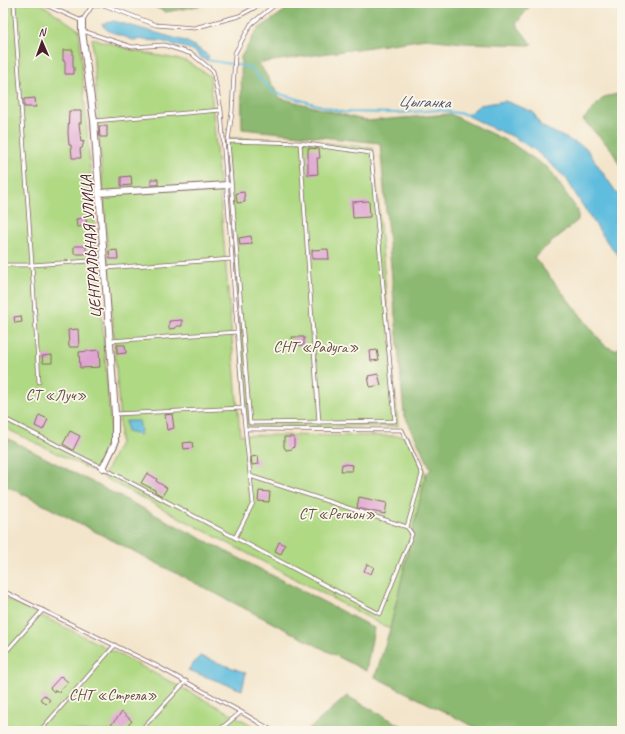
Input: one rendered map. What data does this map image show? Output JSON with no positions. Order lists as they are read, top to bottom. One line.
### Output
{"streets":{"street":["ЦЕНТРАЛЬНАЯ УЛИЦА"]},"water":["Цыганка"],"parks":["СНТ «Радуга»","СТ «Луч»","СТ «Регион»","СНТ «Стрела»"],"north":"top"}
